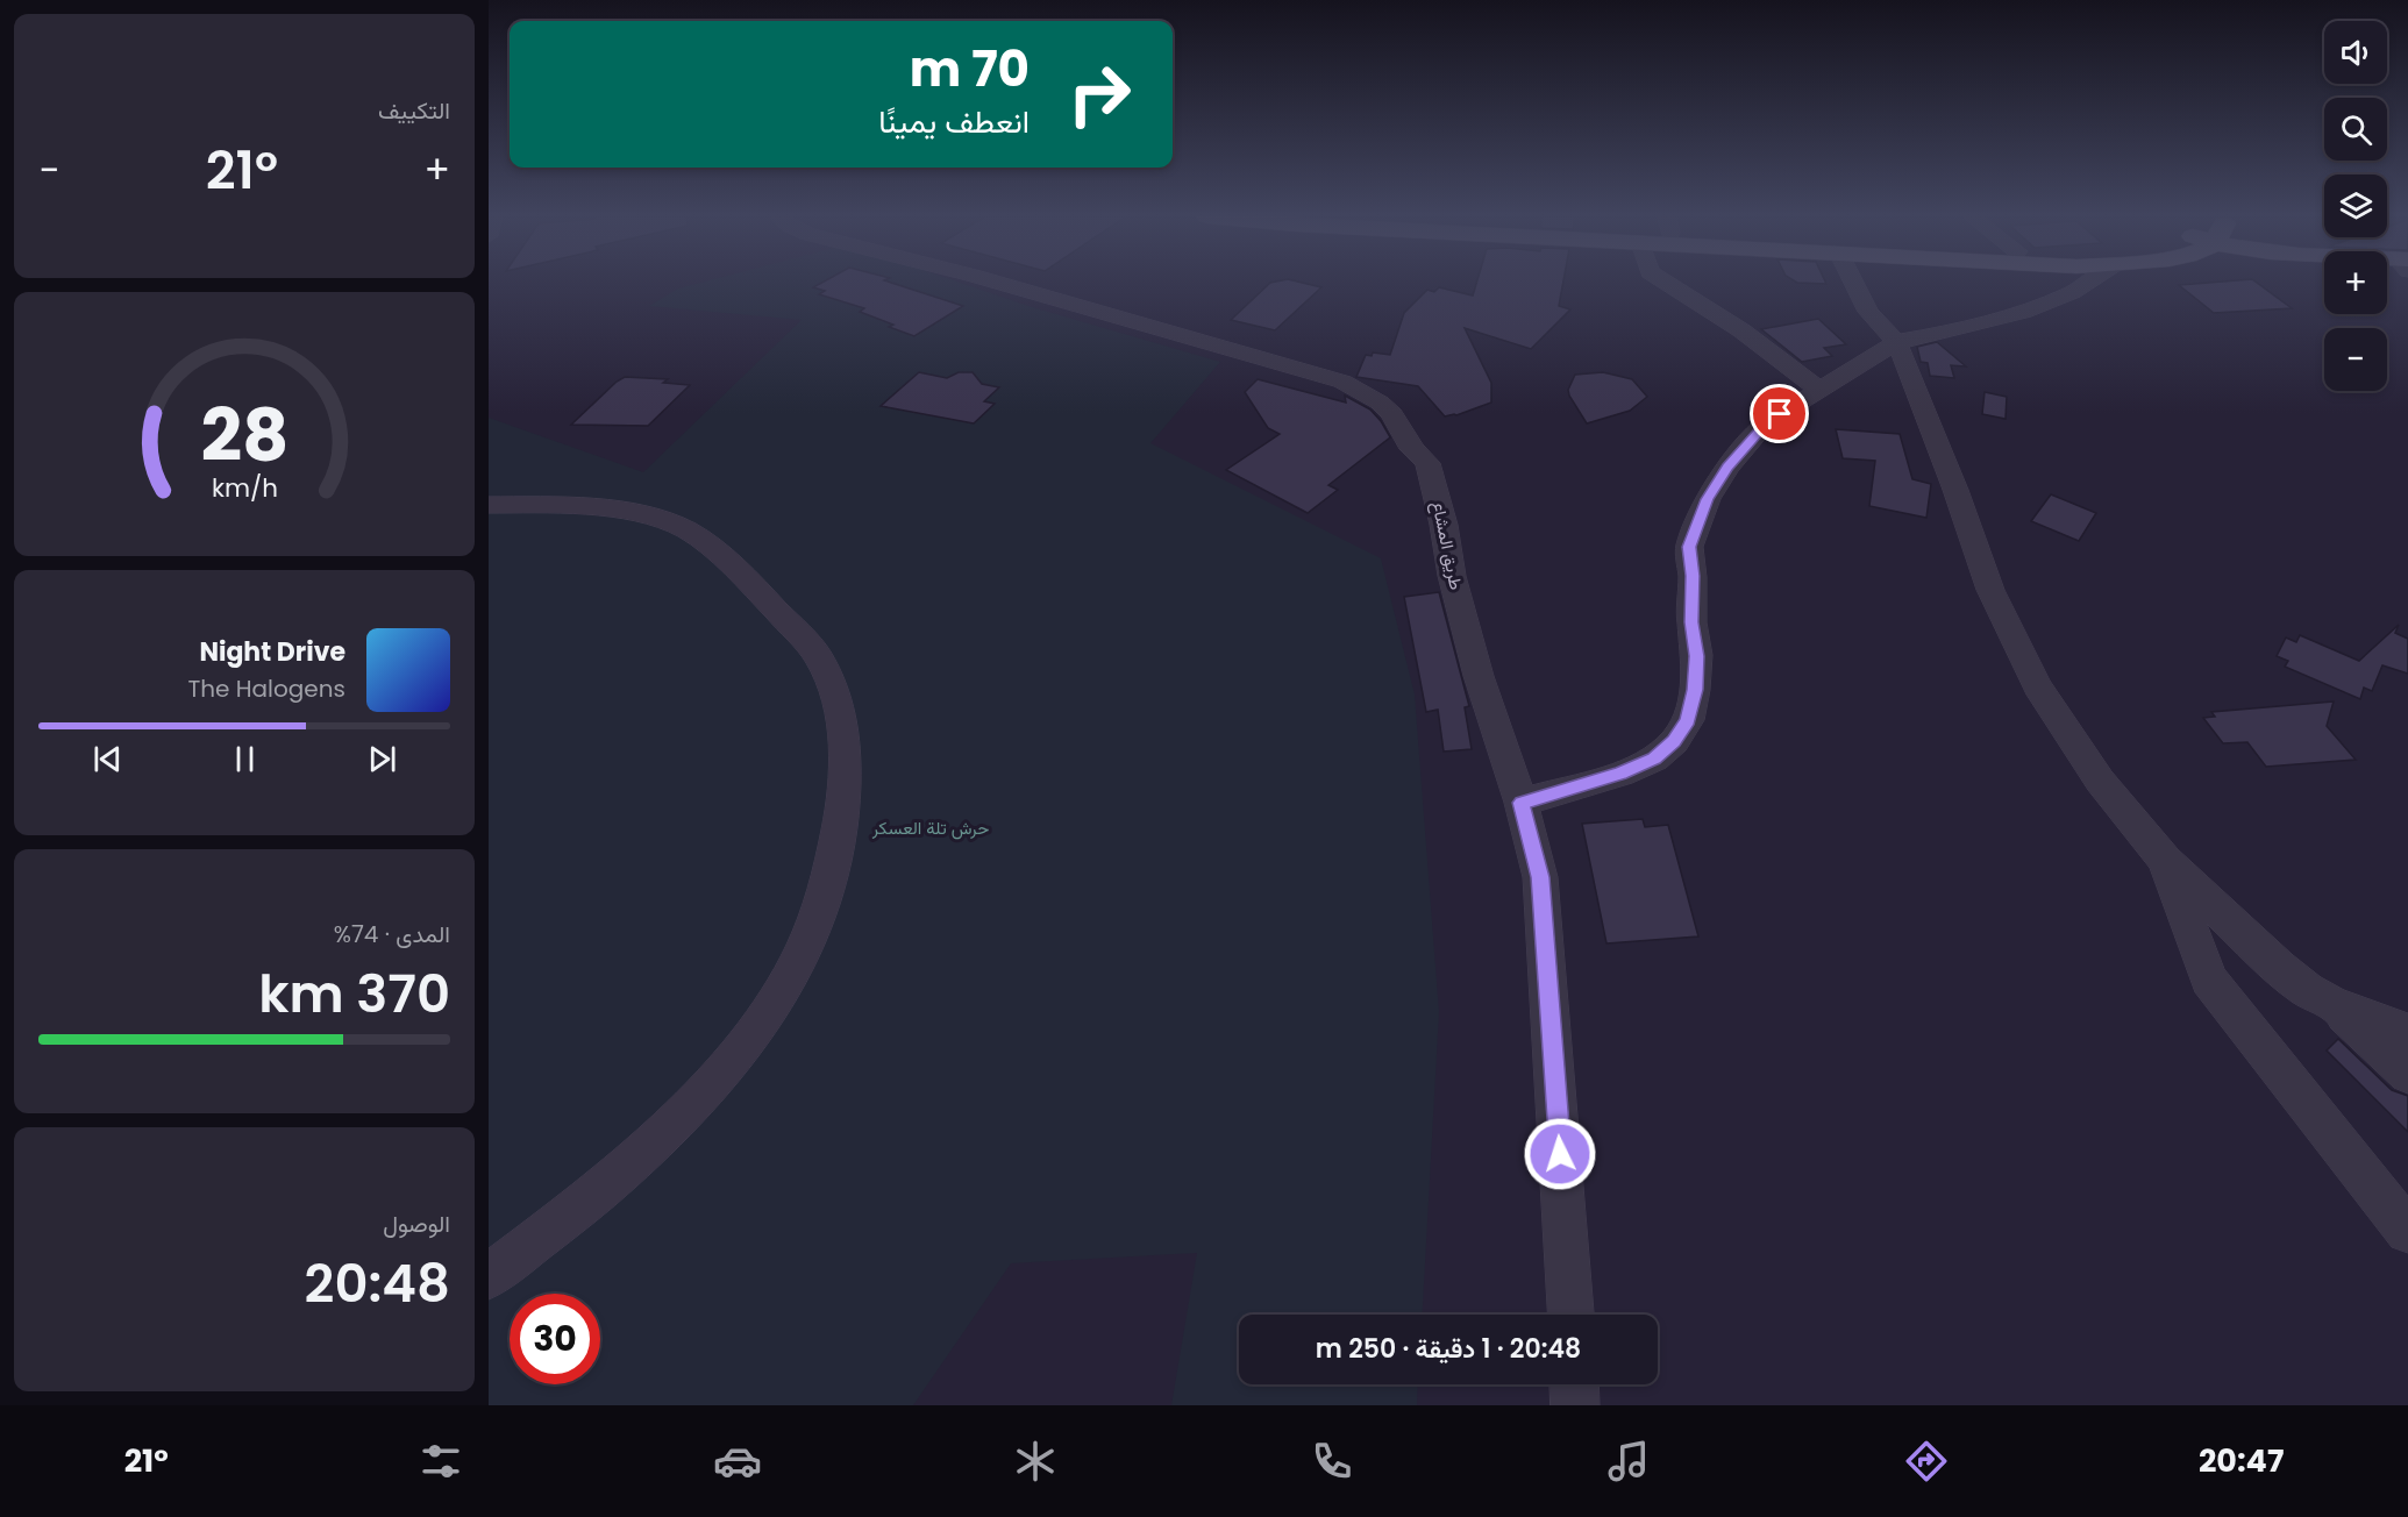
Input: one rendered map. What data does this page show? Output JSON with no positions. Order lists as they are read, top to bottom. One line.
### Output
{"streets":{"street":["طريق المشاع"]},"parks":["حرش تلة العسكر"],"page":{"tile":["التكييف",["المدى · 74%","370 km"],["الوصول","20:48"]],"map_buttons":["+","−"],"turn":["70 m","انعطف يمينًا"],"heat":["−","21°","+"],"song":["Night Drive","The Halogens"],"limit":"30","trip":"20:48 · 1 دقيقة · 250 m","tabs":["20:47","21°"],"gauge":["28","km/h"]}}
